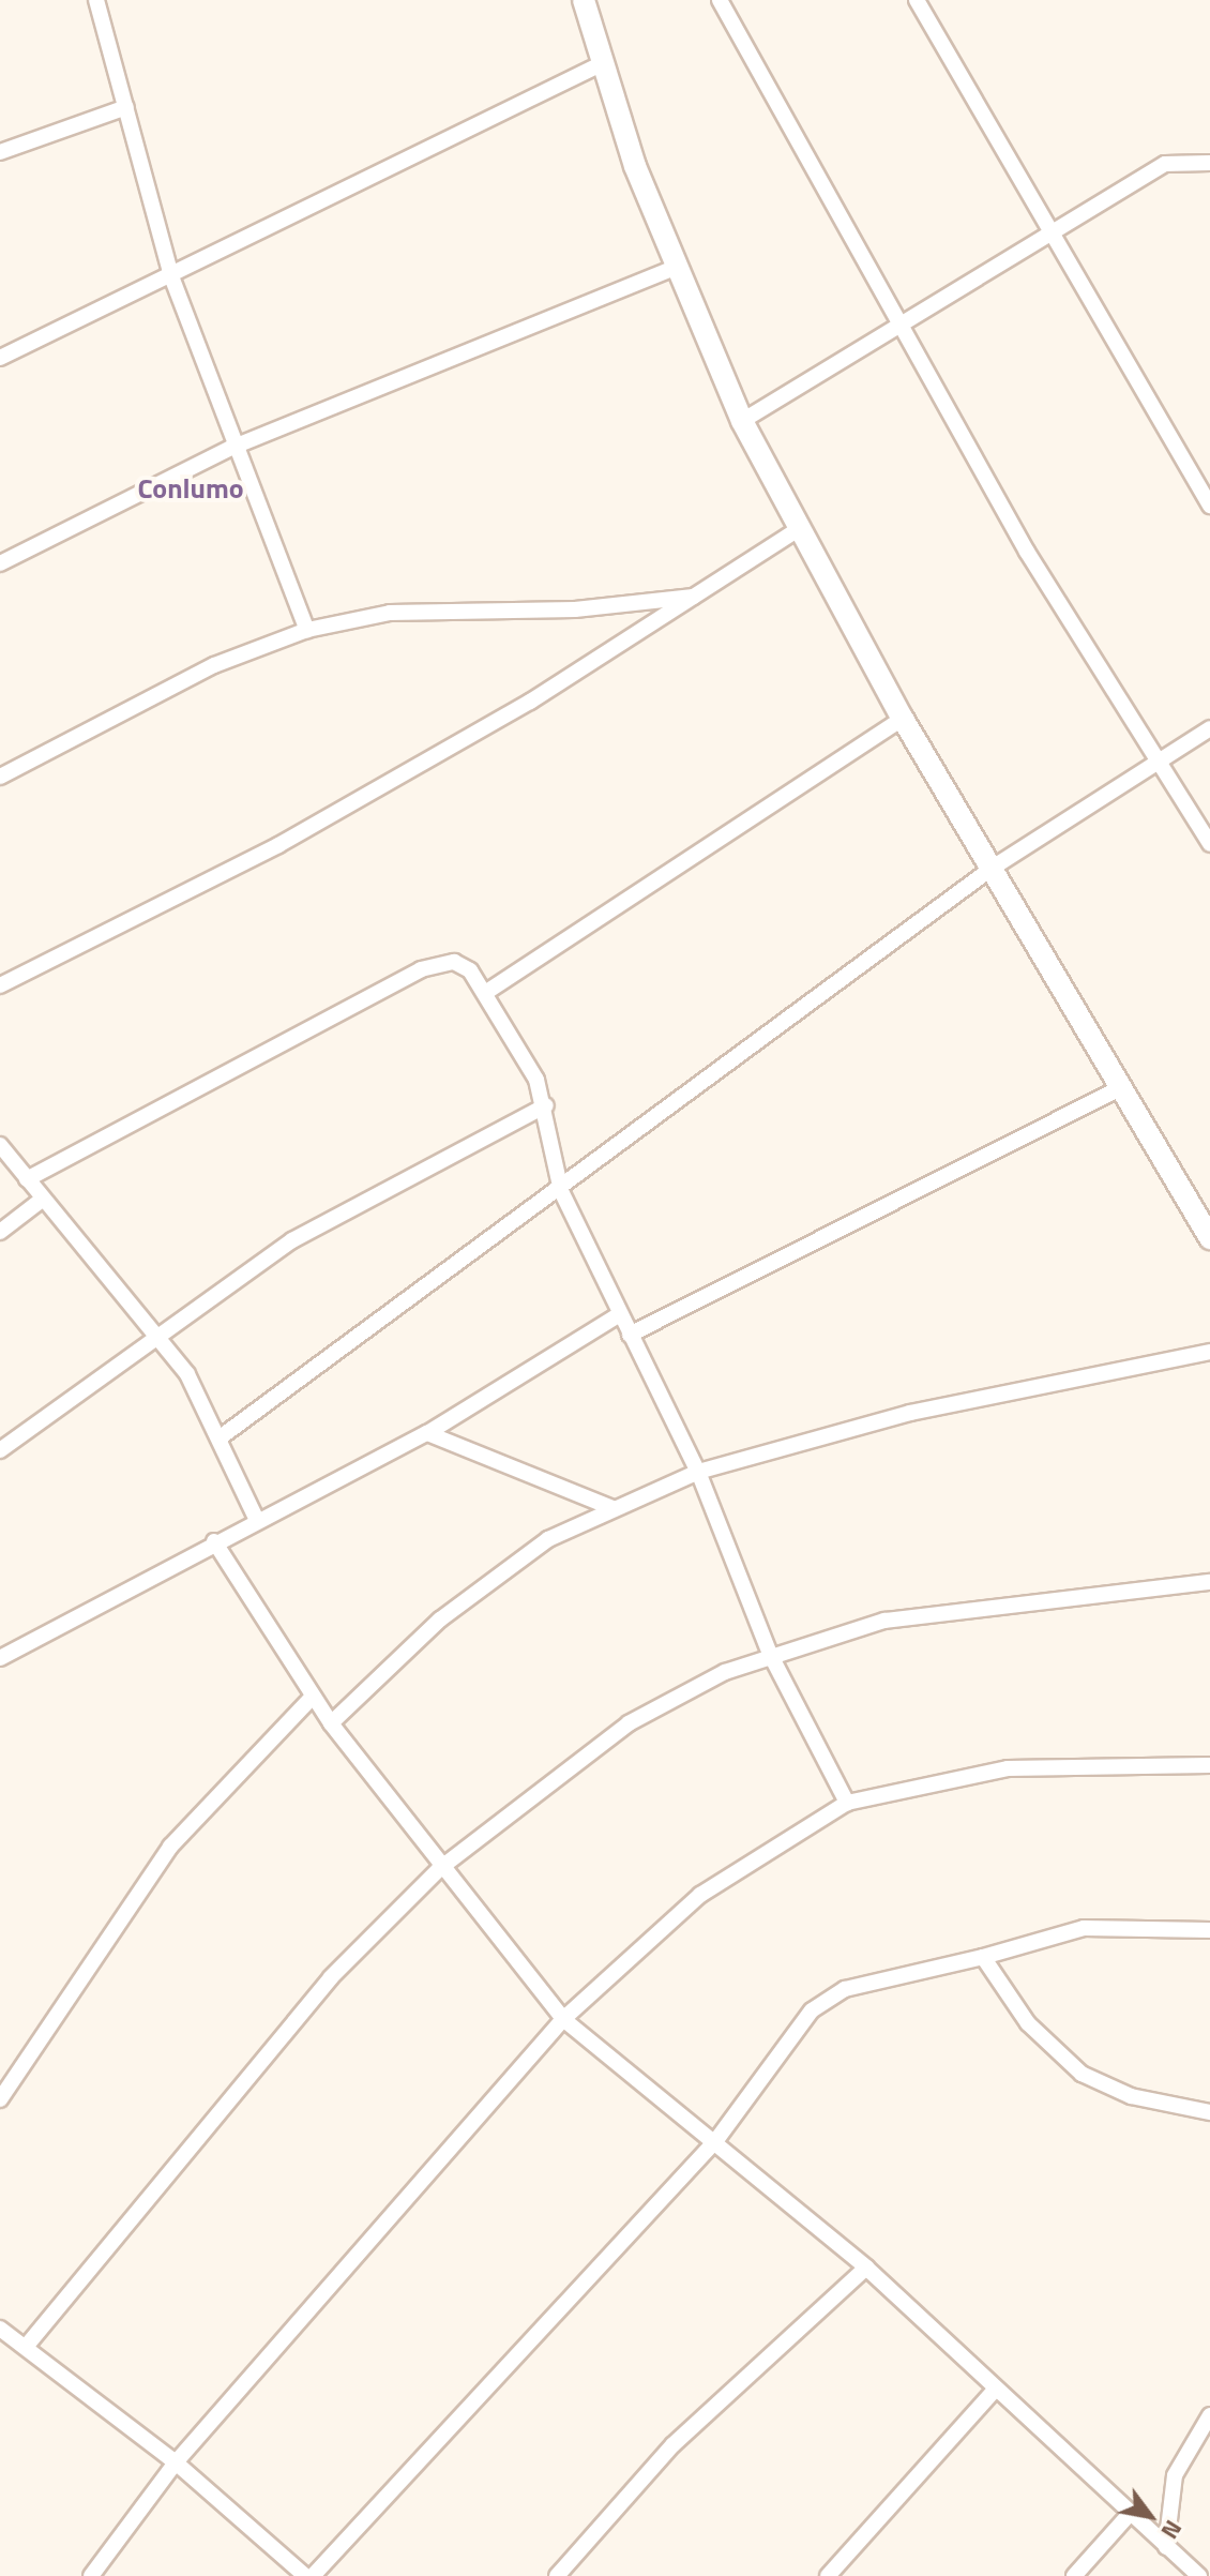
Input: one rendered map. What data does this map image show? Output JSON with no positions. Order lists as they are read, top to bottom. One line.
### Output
{"districts":["Conlumo"],"north":"bottom right"}
